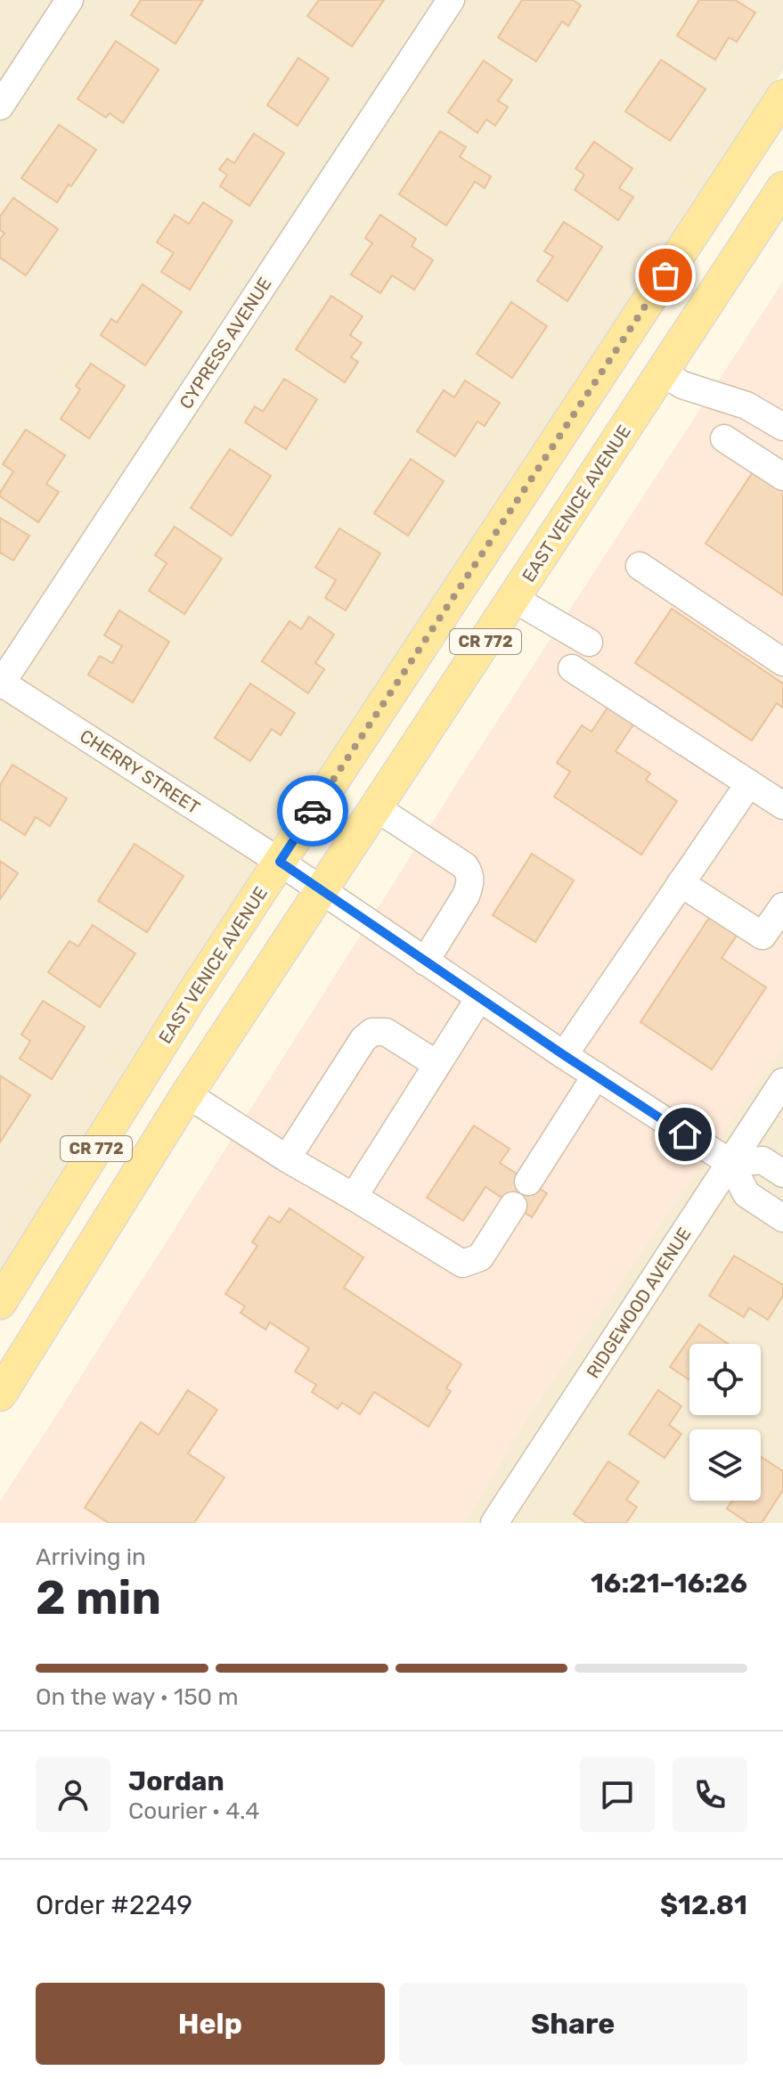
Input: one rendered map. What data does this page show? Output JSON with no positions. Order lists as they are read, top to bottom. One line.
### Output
{"streets":{"main road":["EAST VENICE AVENUE","CR 772"],"street":["CYPRESS AVENUE","CHERRY STREET","RIDGEWOOD AVENUE"]},"crossings":[["CYPRESS AVENUE","CHERRY STREET"],["EAST VENICE AVENUE","CHERRY STREET"],["CHERRY STREET","RIDGEWOOD AVENUE"]],"page":{"heading":["2 min","Arriving in","16:21–16:26"],"panel":["Jordan","Courier · 4.4","Order #2249","$12.81"],"bar":"On the way · 150 m","buttons":["Help","Share"]}}
